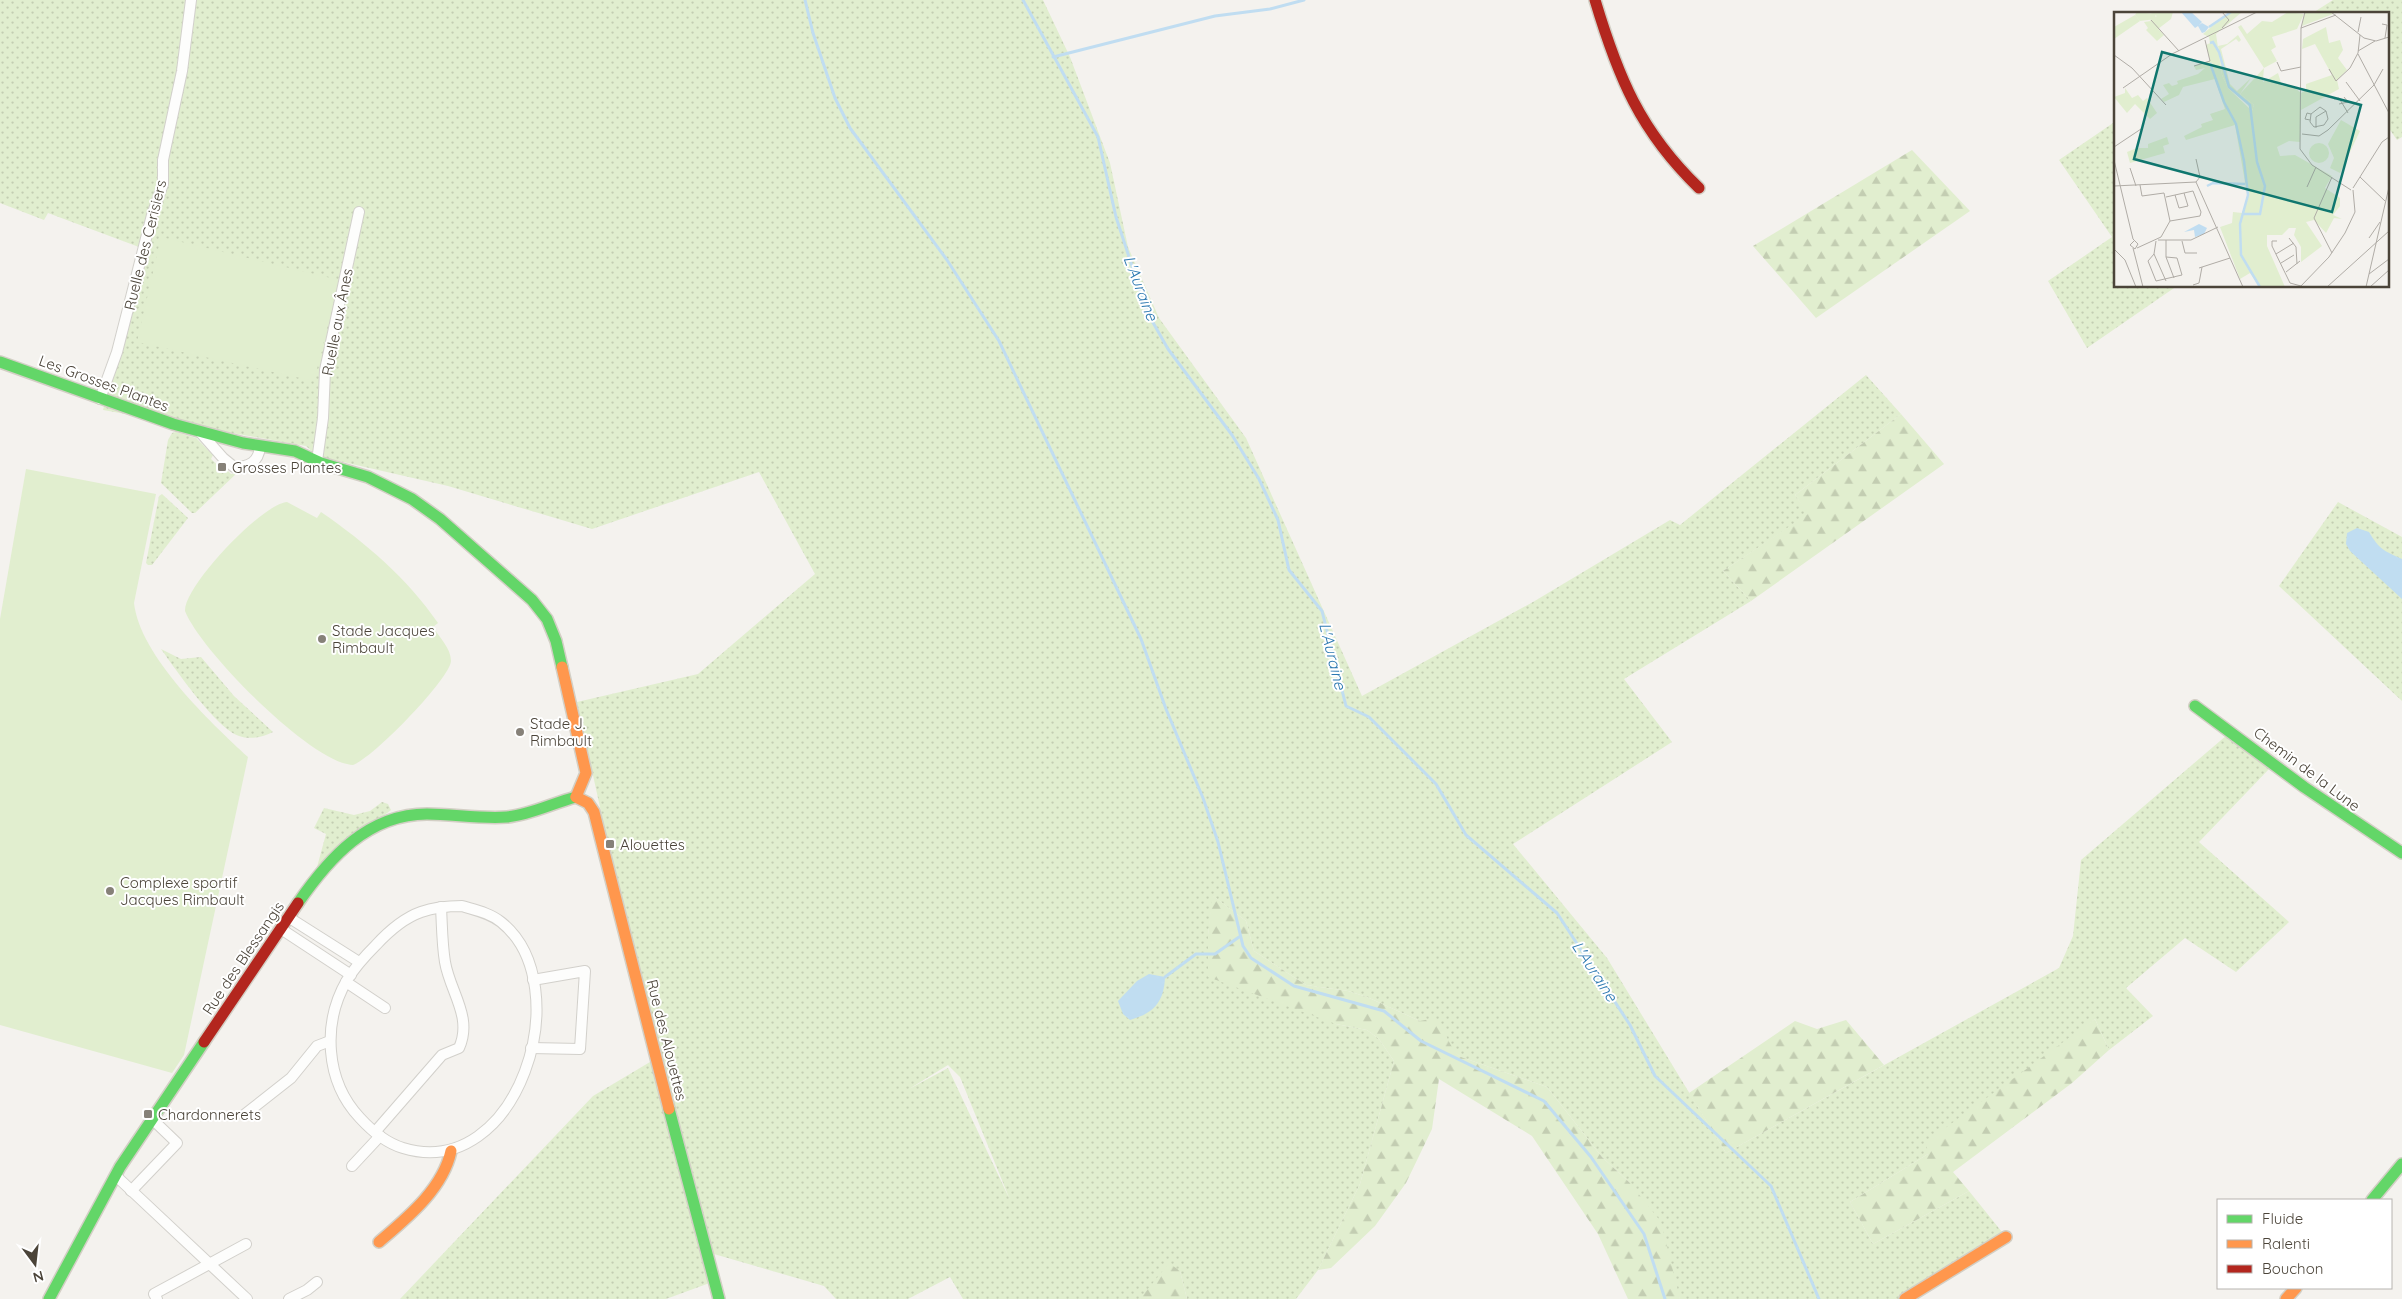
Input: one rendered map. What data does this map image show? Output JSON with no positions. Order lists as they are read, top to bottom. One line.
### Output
{"streets":{"street":["Ruelle des Cerisiers","Ruelle aux Ânes","Les Grosses Plantes","Chemin de la Lune","Rue des Blessangis","Rue des Alouettes"]},"crossings":[["Ruelle des Cerisiers","Les Grosses Plantes"],["Ruelle aux Ânes","Les Grosses Plantes"],["Les Grosses Plantes","Rue des Blessangis"],["Les Grosses Plantes","Rue des Alouettes"],["Rue des Blessangis","Rue des Alouettes"]],"water":["L'Auraine"],"places":{"transit":["Grosses Plantes","Alouettes","Chardonnerets"],"other":["Stade Jacques Rimbault","Stade J. Rimbault","Complexe sportif Jacques Rimbault"]},"legend":["Fluide","Ralenti","Bouchon"],"north":"bottom"}
